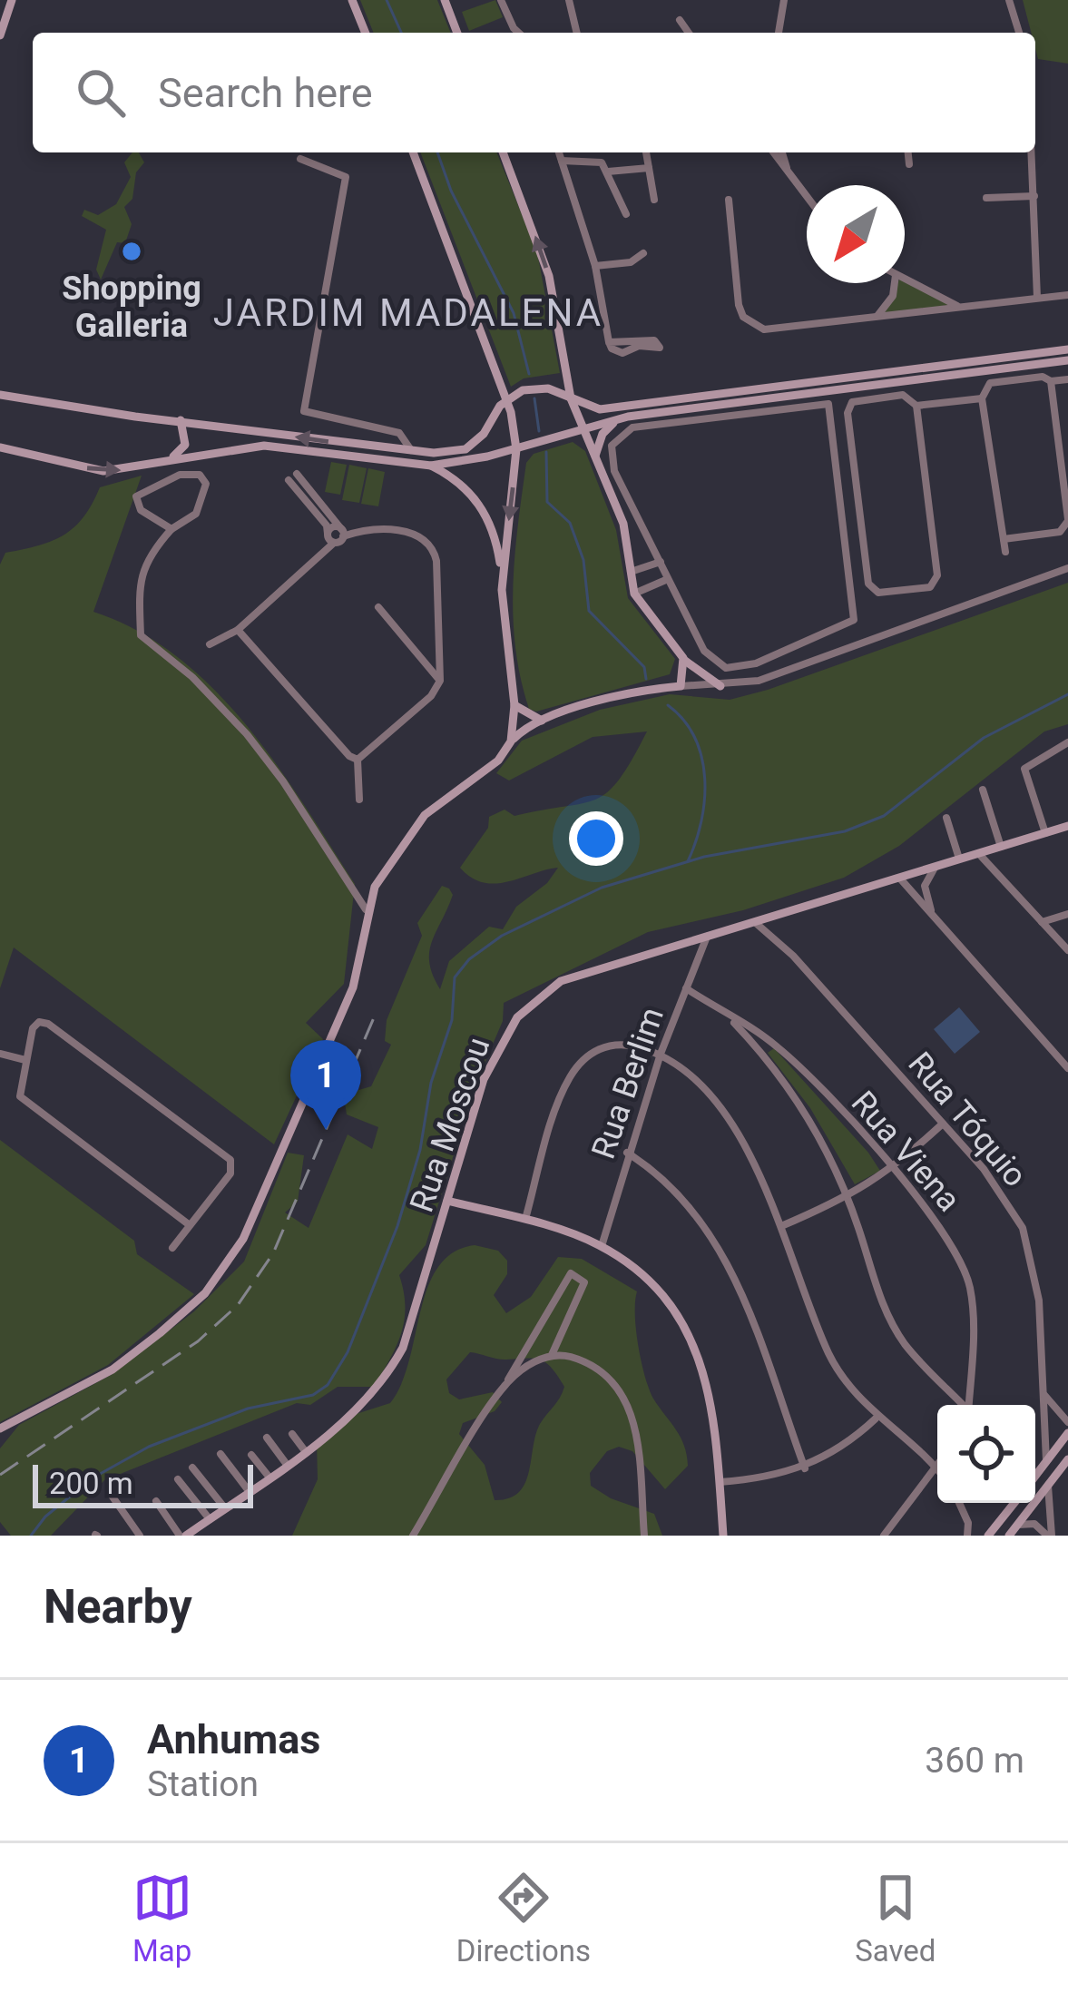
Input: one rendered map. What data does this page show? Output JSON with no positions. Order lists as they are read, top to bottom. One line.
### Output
{"streets":{"street":["Rua Berlim","Rua Tóquio","Rua Moscou","Rua Viena"]},"crossings":[["Rua Berlim","Rua Moscou"],["Rua Berlim","Rua Viena"],["Rua Tóquio","Rua Moscou"]],"districts":["JARDIM MADALENA"],"places":["Shopping Galleria"],"scale_bar":"200 m","north":"bottom left","page":{"search":"Search here","pins":"1","scale":"200 m","heading":"Nearby","list":[{"mark":"1","name":"Anhumas","note":"Station","value":"360 m"}],"nav":["Map","Directions","Saved"]}}
